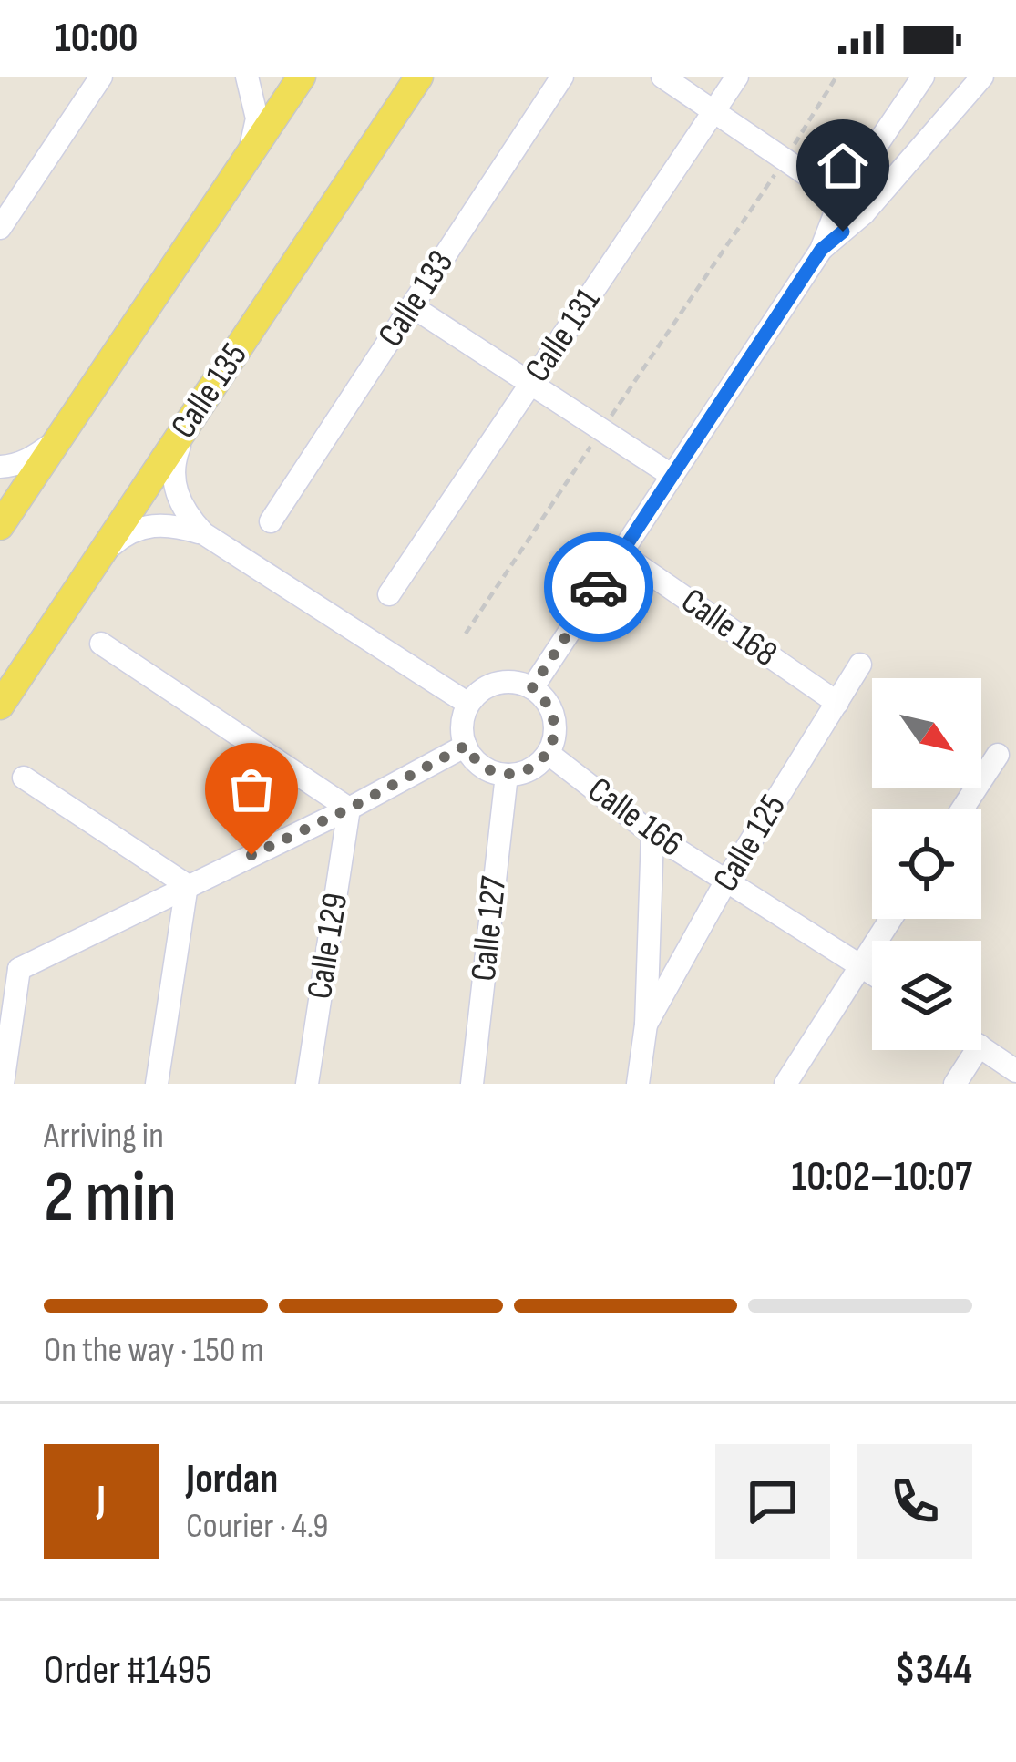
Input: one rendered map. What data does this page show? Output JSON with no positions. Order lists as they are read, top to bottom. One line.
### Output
{"streets":{"main road":["Calle 135"],"street":["Calle 133","Calle 131","Calle 168","Calle 166","Calle 125","Calle 127","Calle 129"]},"crossings":[["Calle 168","Calle 125"],["Calle 166","Calle 125"],["Calle 166","Calle 127"]],"north":"bottom right","page":{"status":"10:00","heading":["2 min","Arriving in","10:02–10:07"],"panel":["Jordan","Courier · 4.9","Order #1495","$344"],"bar":"On the way · 150 m","round":"J"}}
